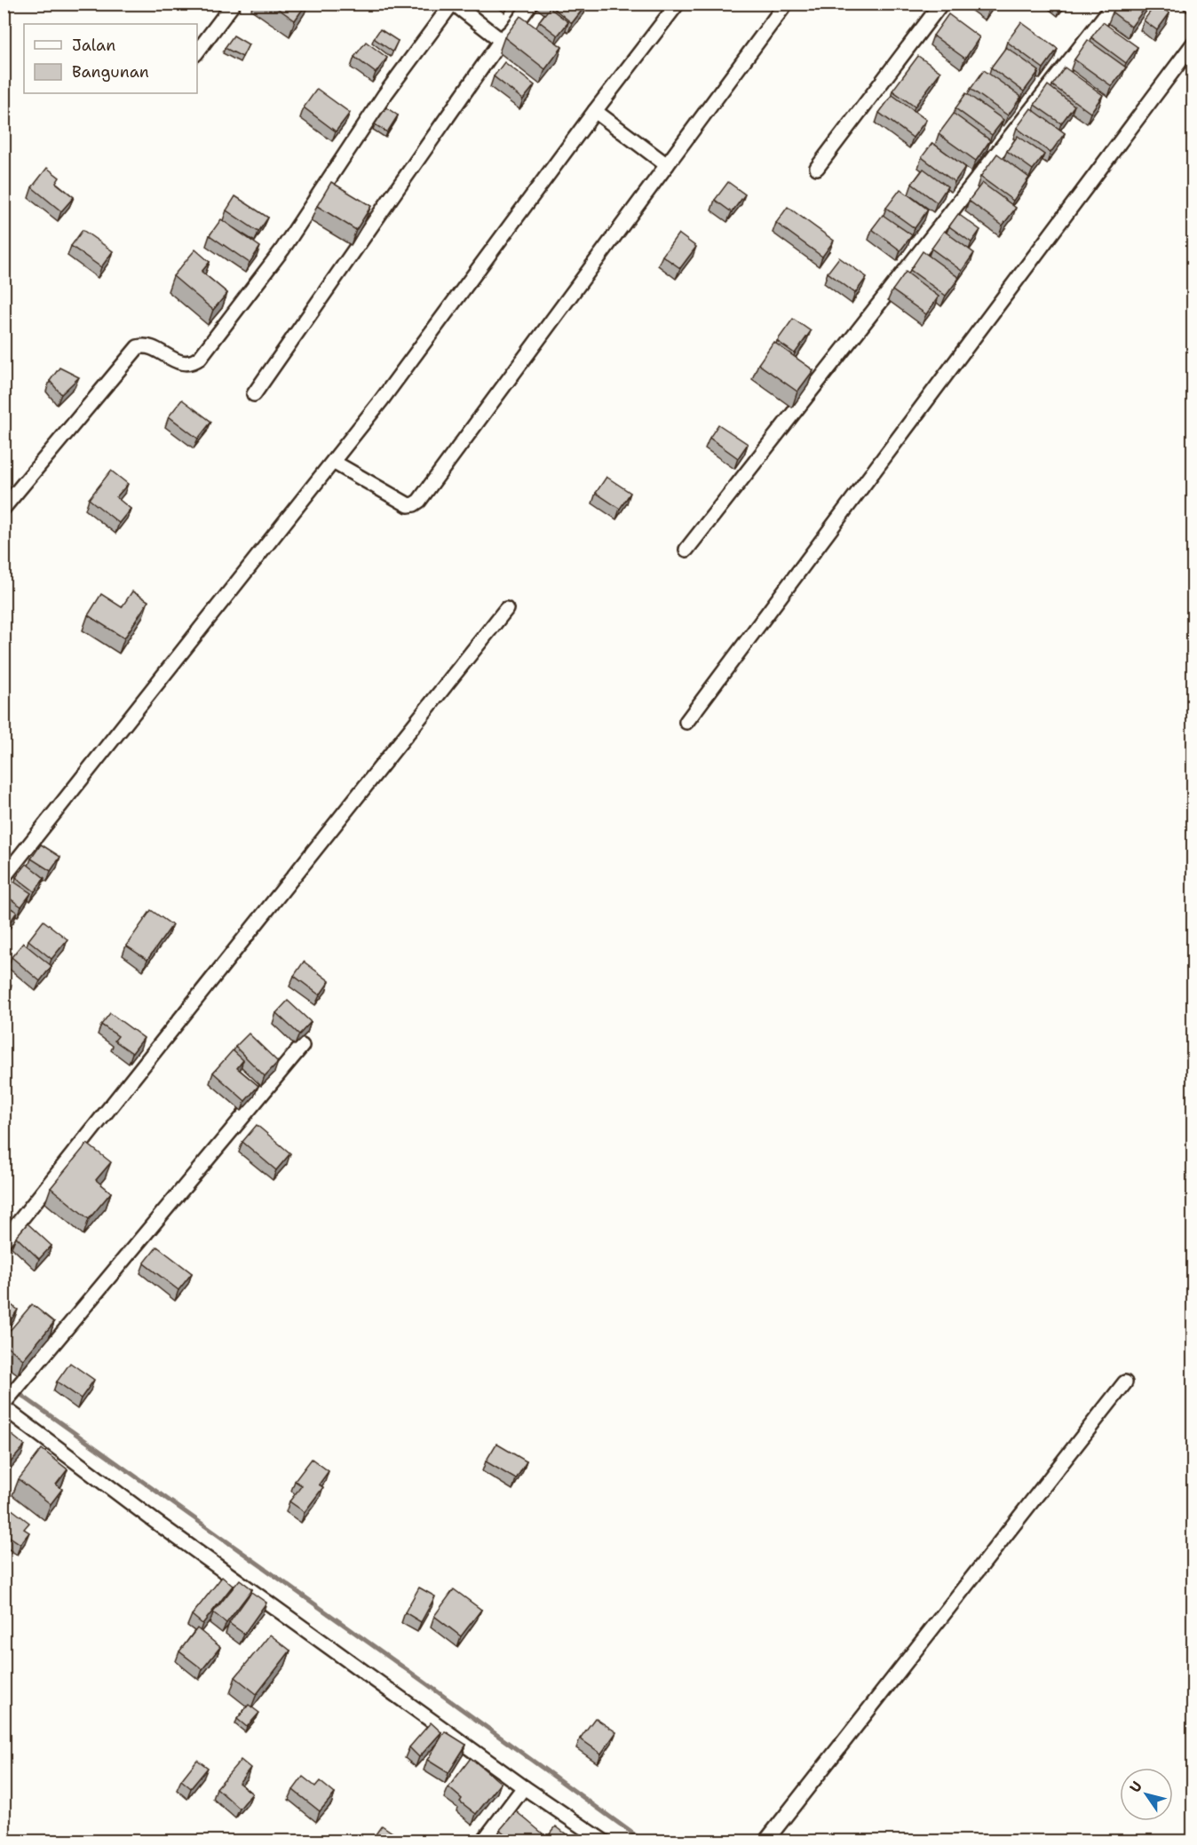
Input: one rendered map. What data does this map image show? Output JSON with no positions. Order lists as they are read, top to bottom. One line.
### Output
{"legend":["Jalan","Bangunan"],"north":"top left"}
